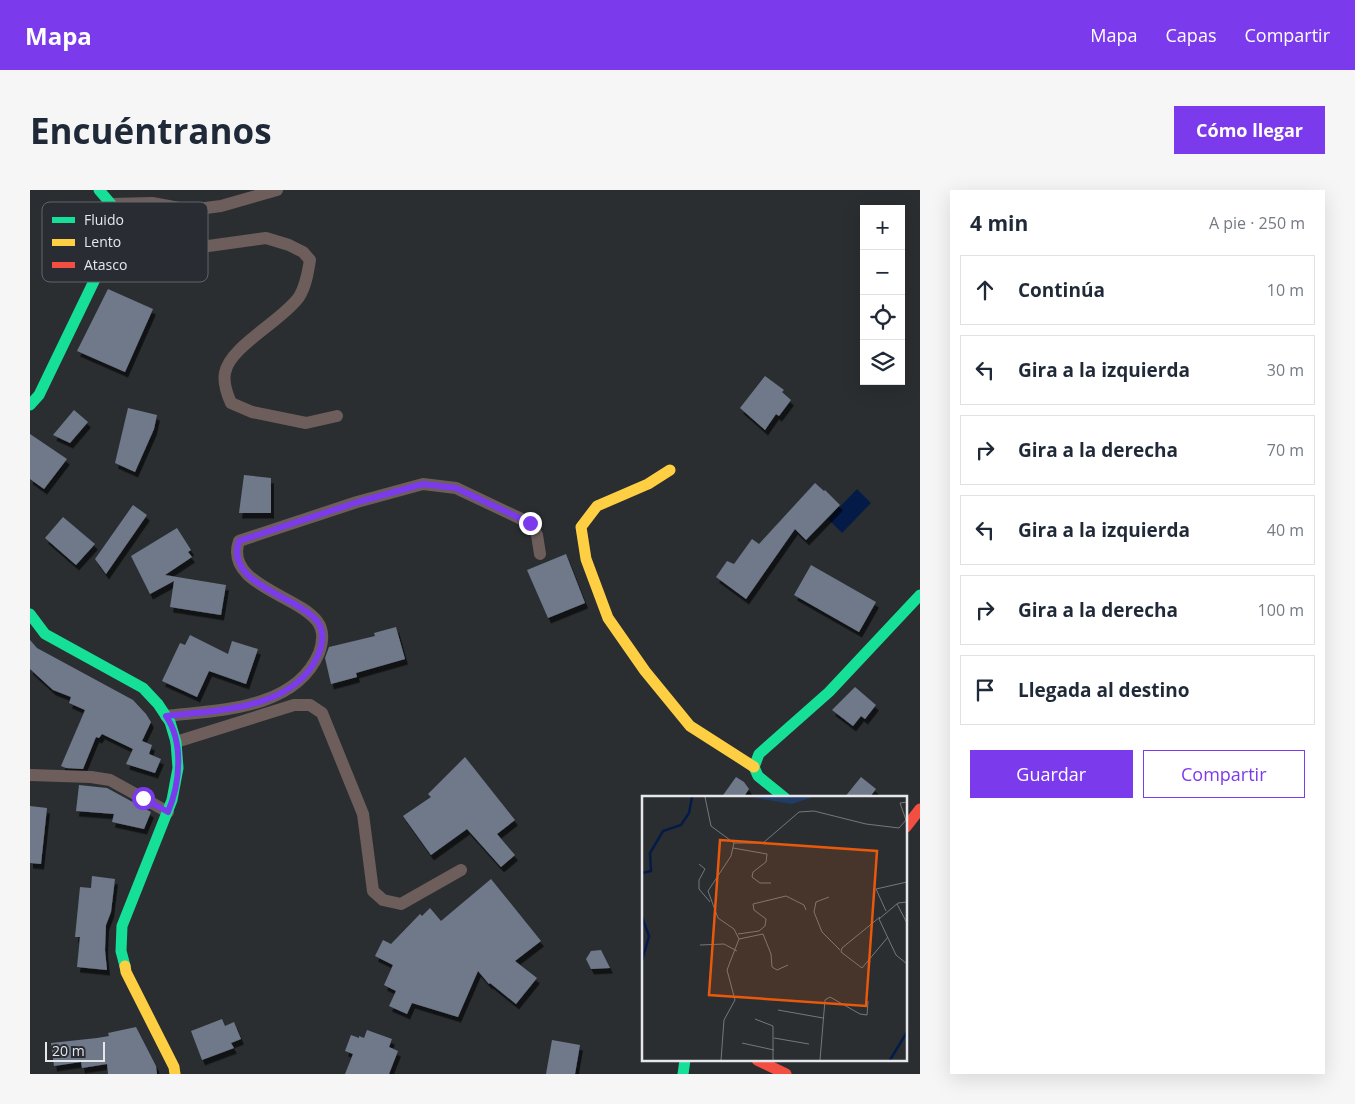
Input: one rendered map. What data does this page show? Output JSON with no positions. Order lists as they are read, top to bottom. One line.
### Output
{"legend":["Fluido","Lento","Atasco"],"scale_bar":"20 m","page":{"header":"Mapa","nav":["Mapa","Capas","Compartir"],"buttons":["Cómo llegar",["Guardar","Compartir"]],"title":"Encuéntranos","heading":["4 min","A pie · 250 m"],"map_buttons":["+","−"],"list":[["Continúa","10 m"],["Gira a la izquierda","30 m"],["Gira a la derecha","70 m"],["Gira a la izquierda","40 m"],["Gira a la derecha","100 m"],"Llegada al destino"],"scale":"20 m"}}
